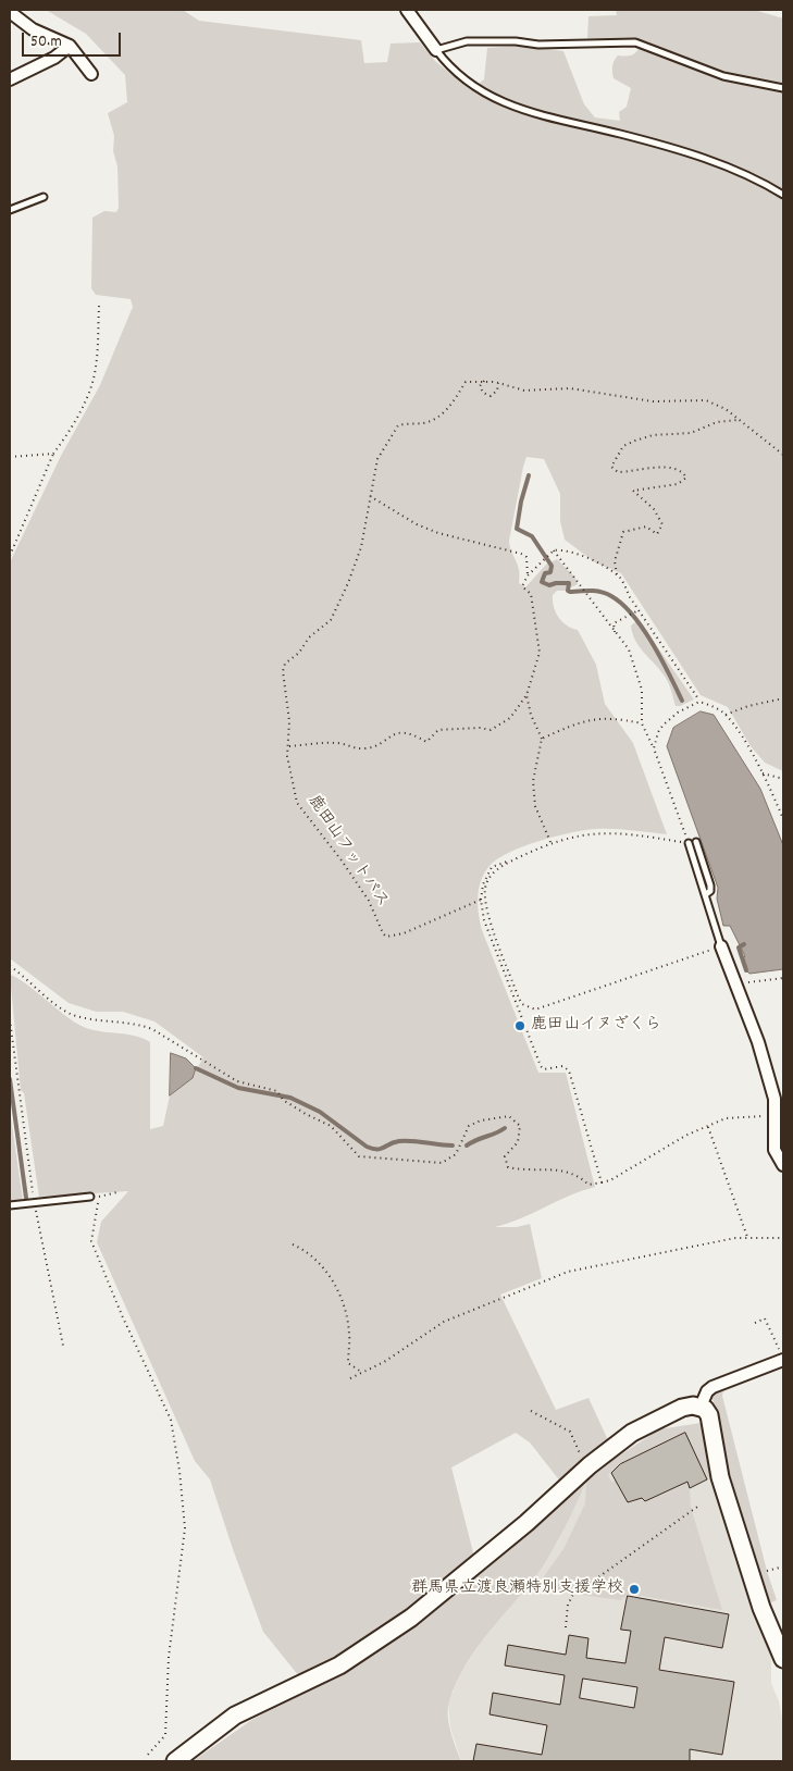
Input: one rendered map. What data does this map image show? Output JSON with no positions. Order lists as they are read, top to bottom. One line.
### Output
{"streets":{"path":["鹿田山フットパス"]},"places":["鹿田山イヌざくら","群馬県立渡良瀬特別支援学校"],"scale_bar":"50 m"}
